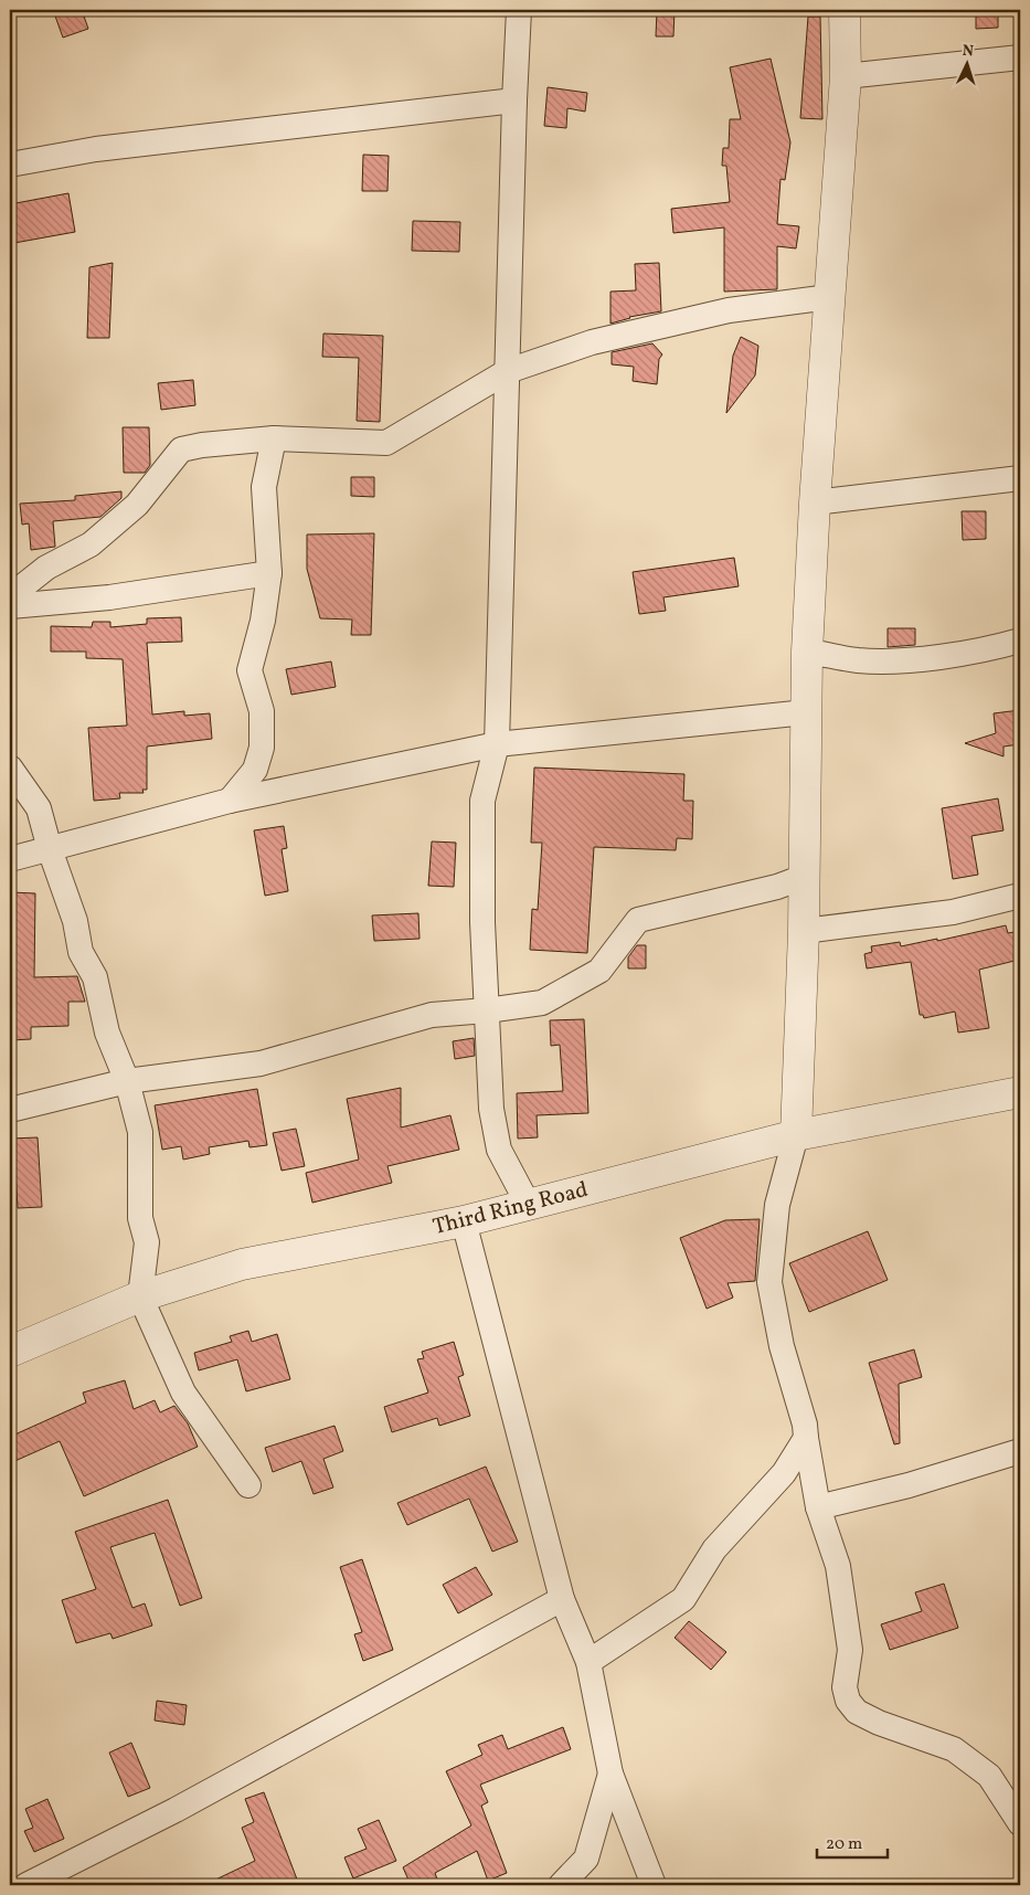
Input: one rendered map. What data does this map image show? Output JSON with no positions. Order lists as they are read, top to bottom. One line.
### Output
{"streets":{"street":["Third Ring Road"]},"scale_bar":"20 m","north":"top"}
